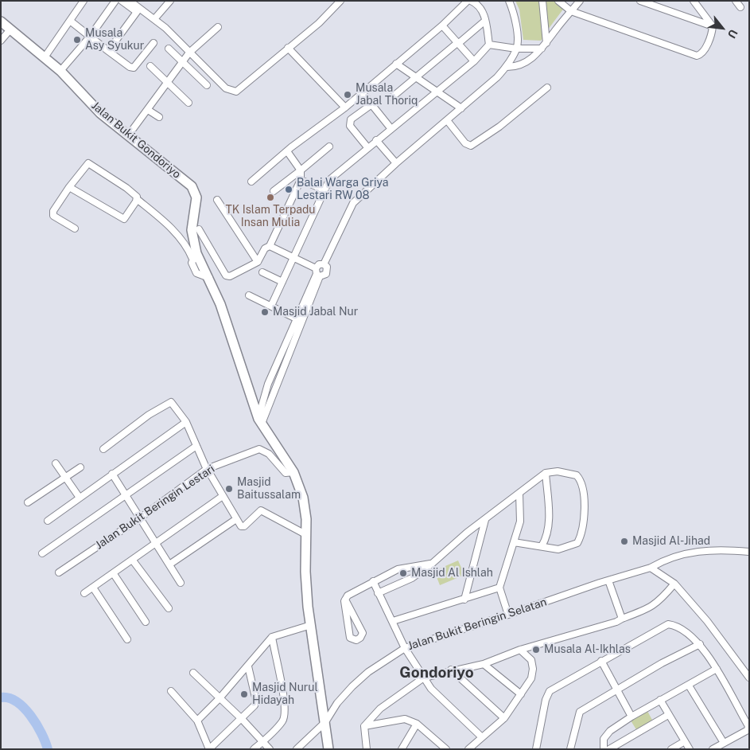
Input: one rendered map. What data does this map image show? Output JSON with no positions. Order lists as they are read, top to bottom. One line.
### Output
{"streets":{"street":["Jalan Bukit Gondoriyo","Jalan Bukit Beringin Lestari","Jalan Bukit Beringin Selatan"]},"crossings":[["Jalan Bukit Gondoriyo","Jalan Bukit Beringin Lestari"],["Jalan Bukit Gondoriyo","Jalan Bukit Beringin Selatan"]],"districts":["Gondoriyo"],"places":["Musala Asy Syukur","Musala Jabal Thoriq","Balai Warga Griya Lestari RW 08","TK Islam Terpadu Insan Mulia","Masjid Jabal Nur","Masjid Baitussalam","Masjid Al-Jihad","Masjid Al Ishlah","Musala Al-Ikhlas","Masjid Nurul Hidayah"],"north":"bottom right"}
